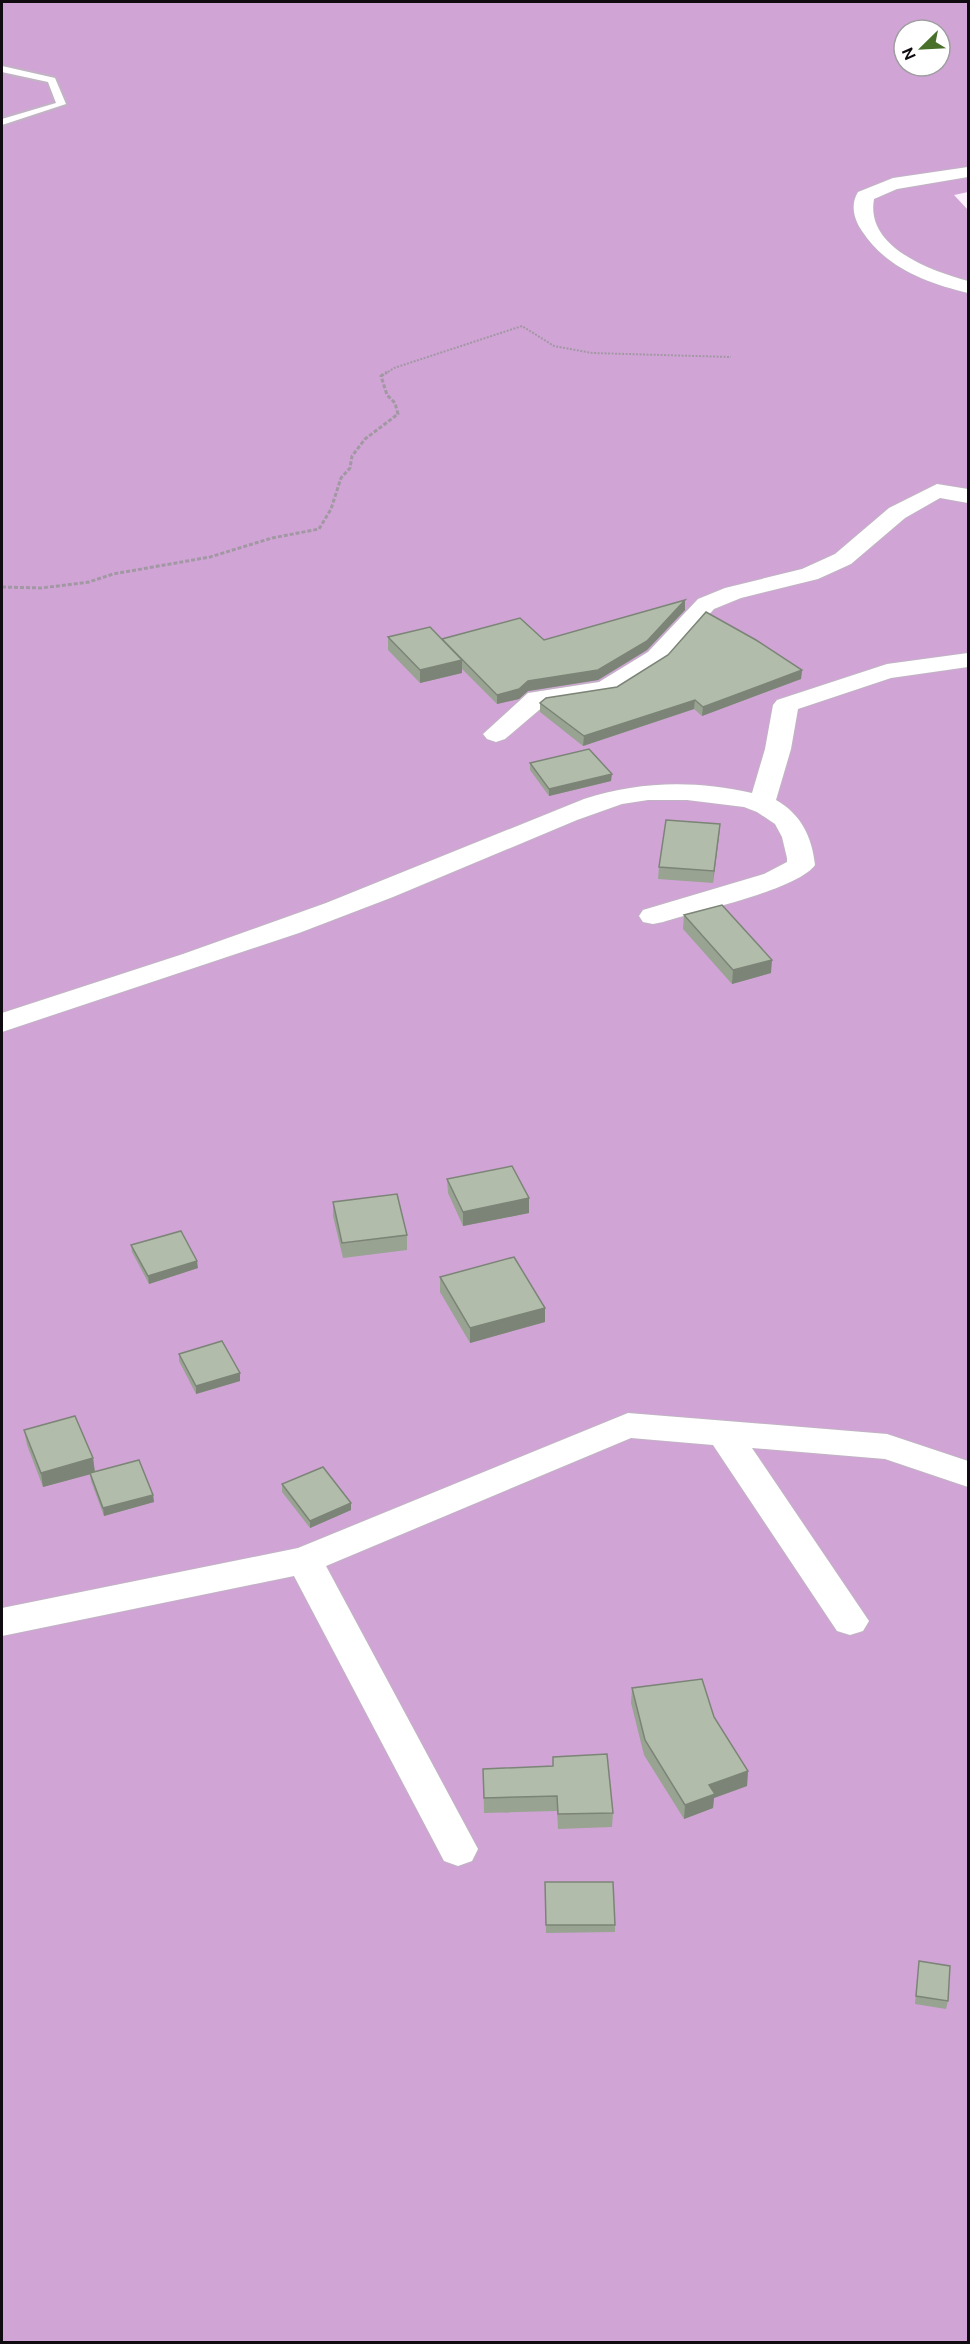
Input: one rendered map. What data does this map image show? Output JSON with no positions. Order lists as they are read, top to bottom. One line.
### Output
{"north":"bottom left"}
